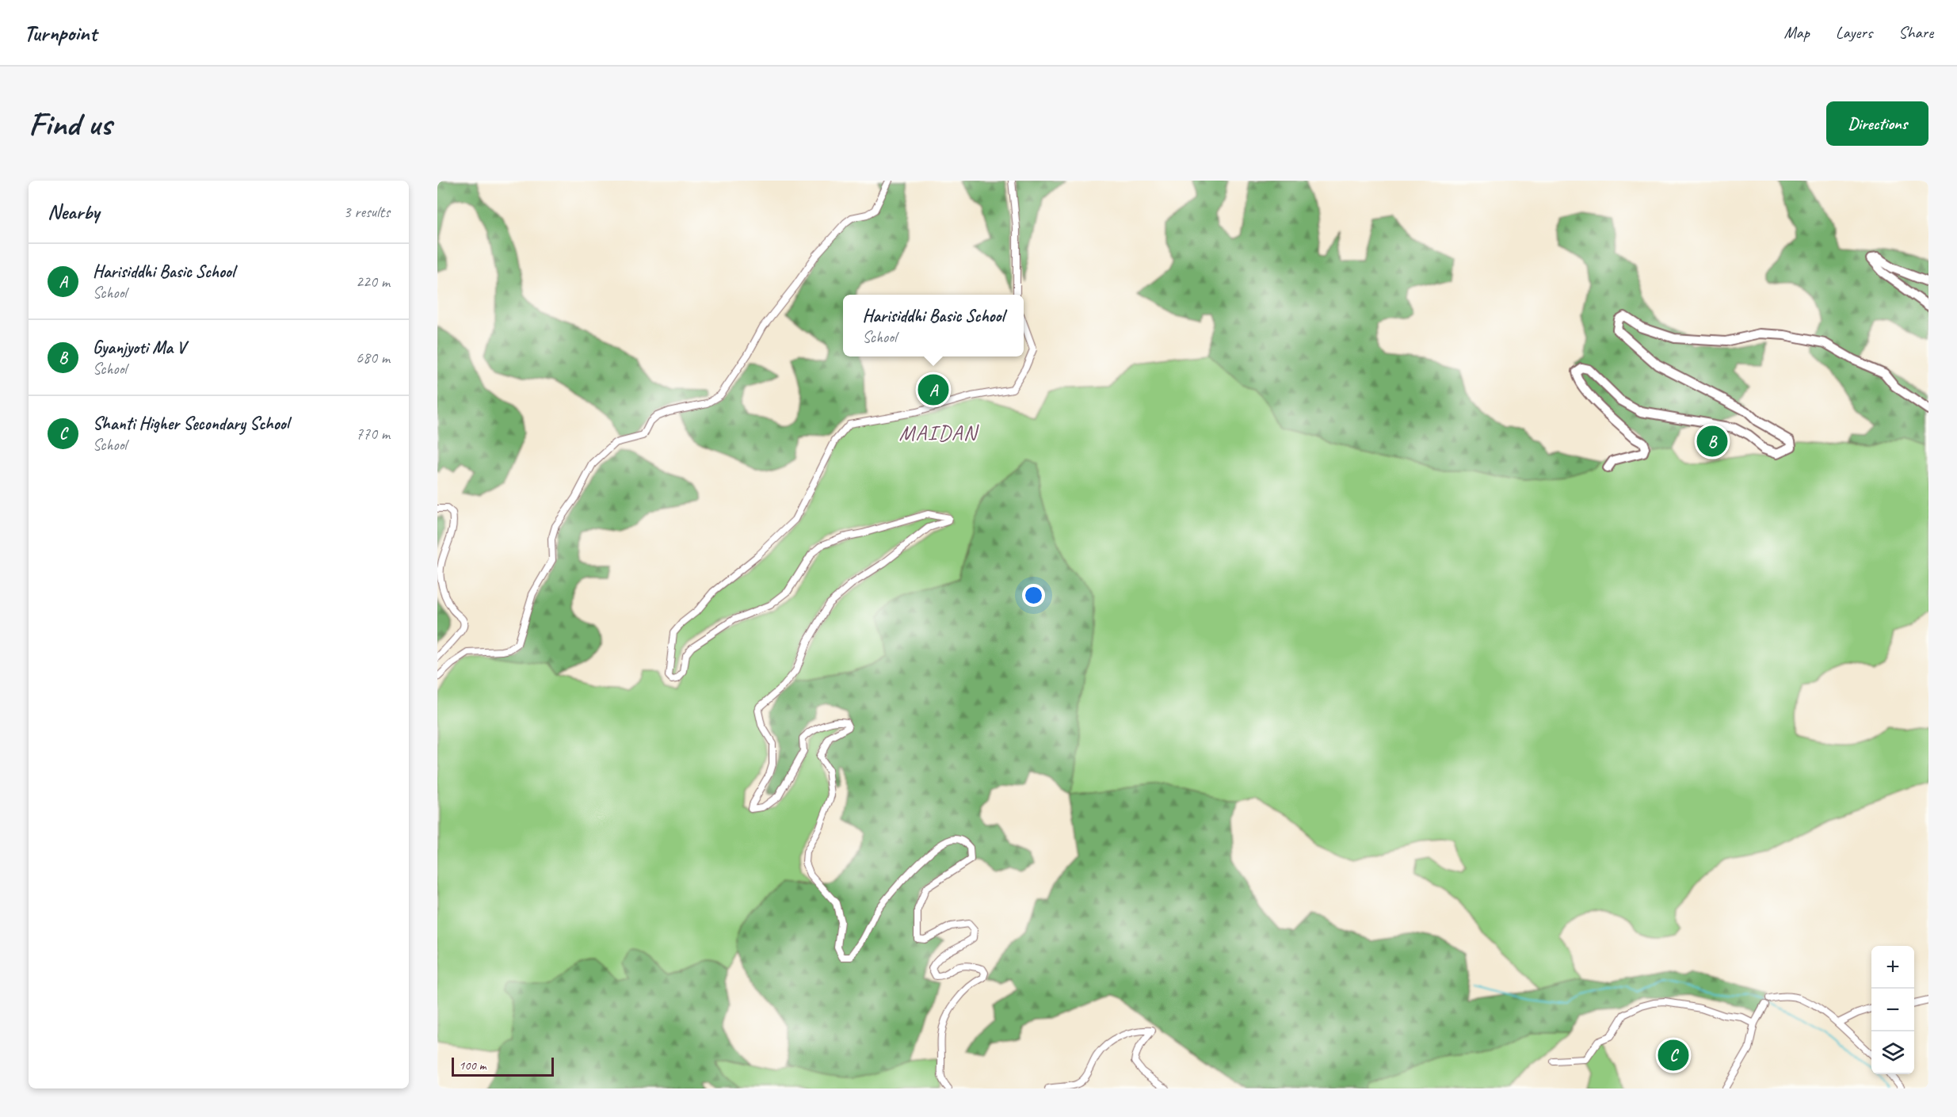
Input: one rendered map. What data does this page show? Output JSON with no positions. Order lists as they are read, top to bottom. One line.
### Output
{"districts":["MAIDAN"],"scale_bar":"100 m","page":{"header":"Turnpoint","nav":["Map","Layers","Share"],"buttons":"Directions","title":"Find us","heading":["Nearby","3 results"],"list":[{"mark":"A","name":"Harisiddhi Basic School","note":"School","value":"220 m"},{"mark":"B","name":"Gyanjyoti Ma V","note":"School","value":"680 m"},{"mark":"C","name":"Shanti Higher Secondary School","note":"School","value":"770 m"}],"popup":["Harisiddhi Basic School","School"],"pins":["A","B","C"],"map_buttons":["+","−"],"scale":"100 m"}}
